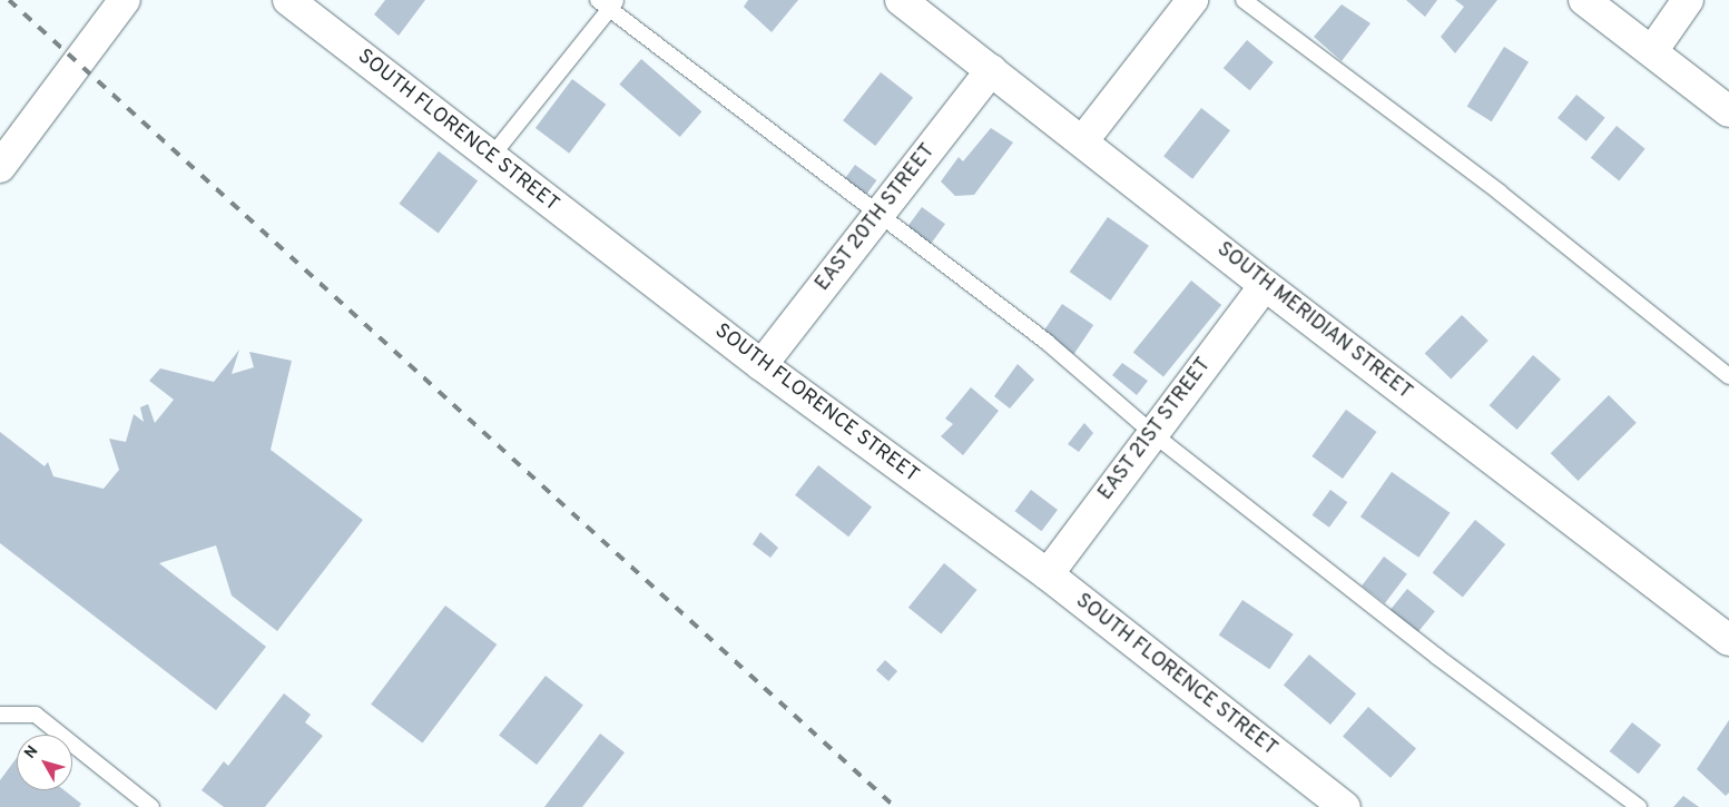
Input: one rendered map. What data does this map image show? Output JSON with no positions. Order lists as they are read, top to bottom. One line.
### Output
{"streets":{"street":["SOUTH FLORENCE STREET","EAST 20TH STREET","SOUTH MERIDIAN STREET","EAST 21ST STREET"]},"crossings":[["SOUTH FLORENCE STREET","EAST 20TH STREET"],["SOUTH FLORENCE STREET","EAST 21ST STREET"],["EAST 20TH STREET","SOUTH MERIDIAN STREET"],["SOUTH MERIDIAN STREET","EAST 21ST STREET"]],"north":"top left"}
